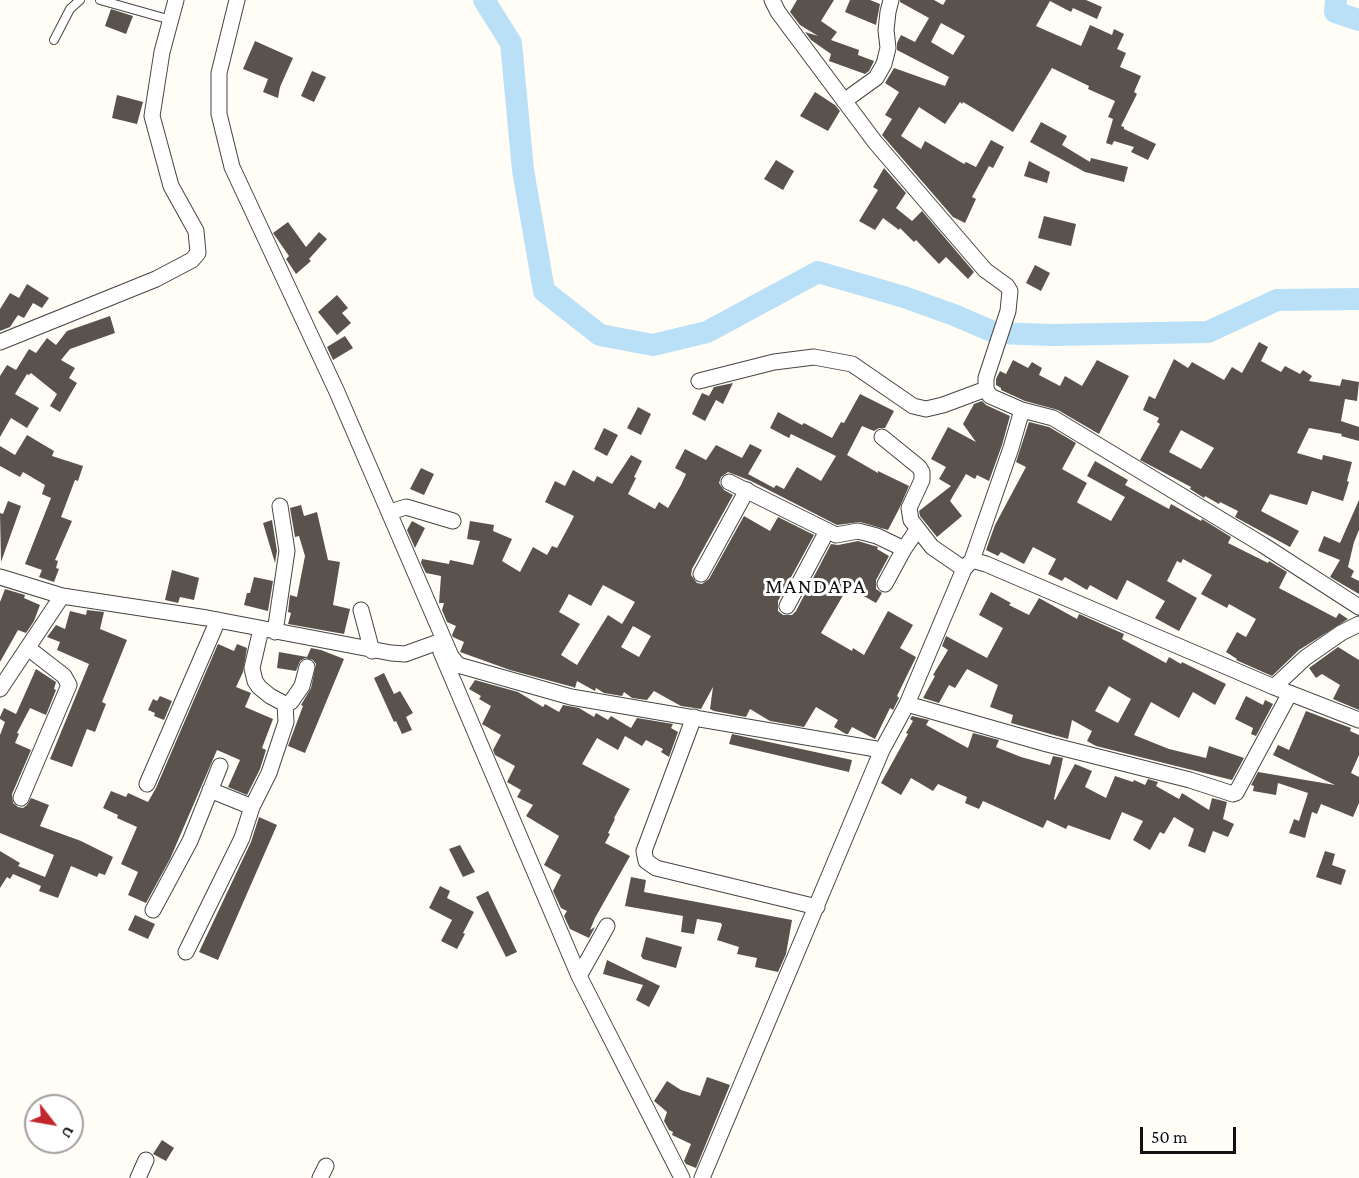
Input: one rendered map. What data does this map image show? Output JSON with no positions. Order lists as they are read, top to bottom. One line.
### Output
{"districts":["MANDAPA"],"scale_bar":"50 m","north":"bottom right"}
